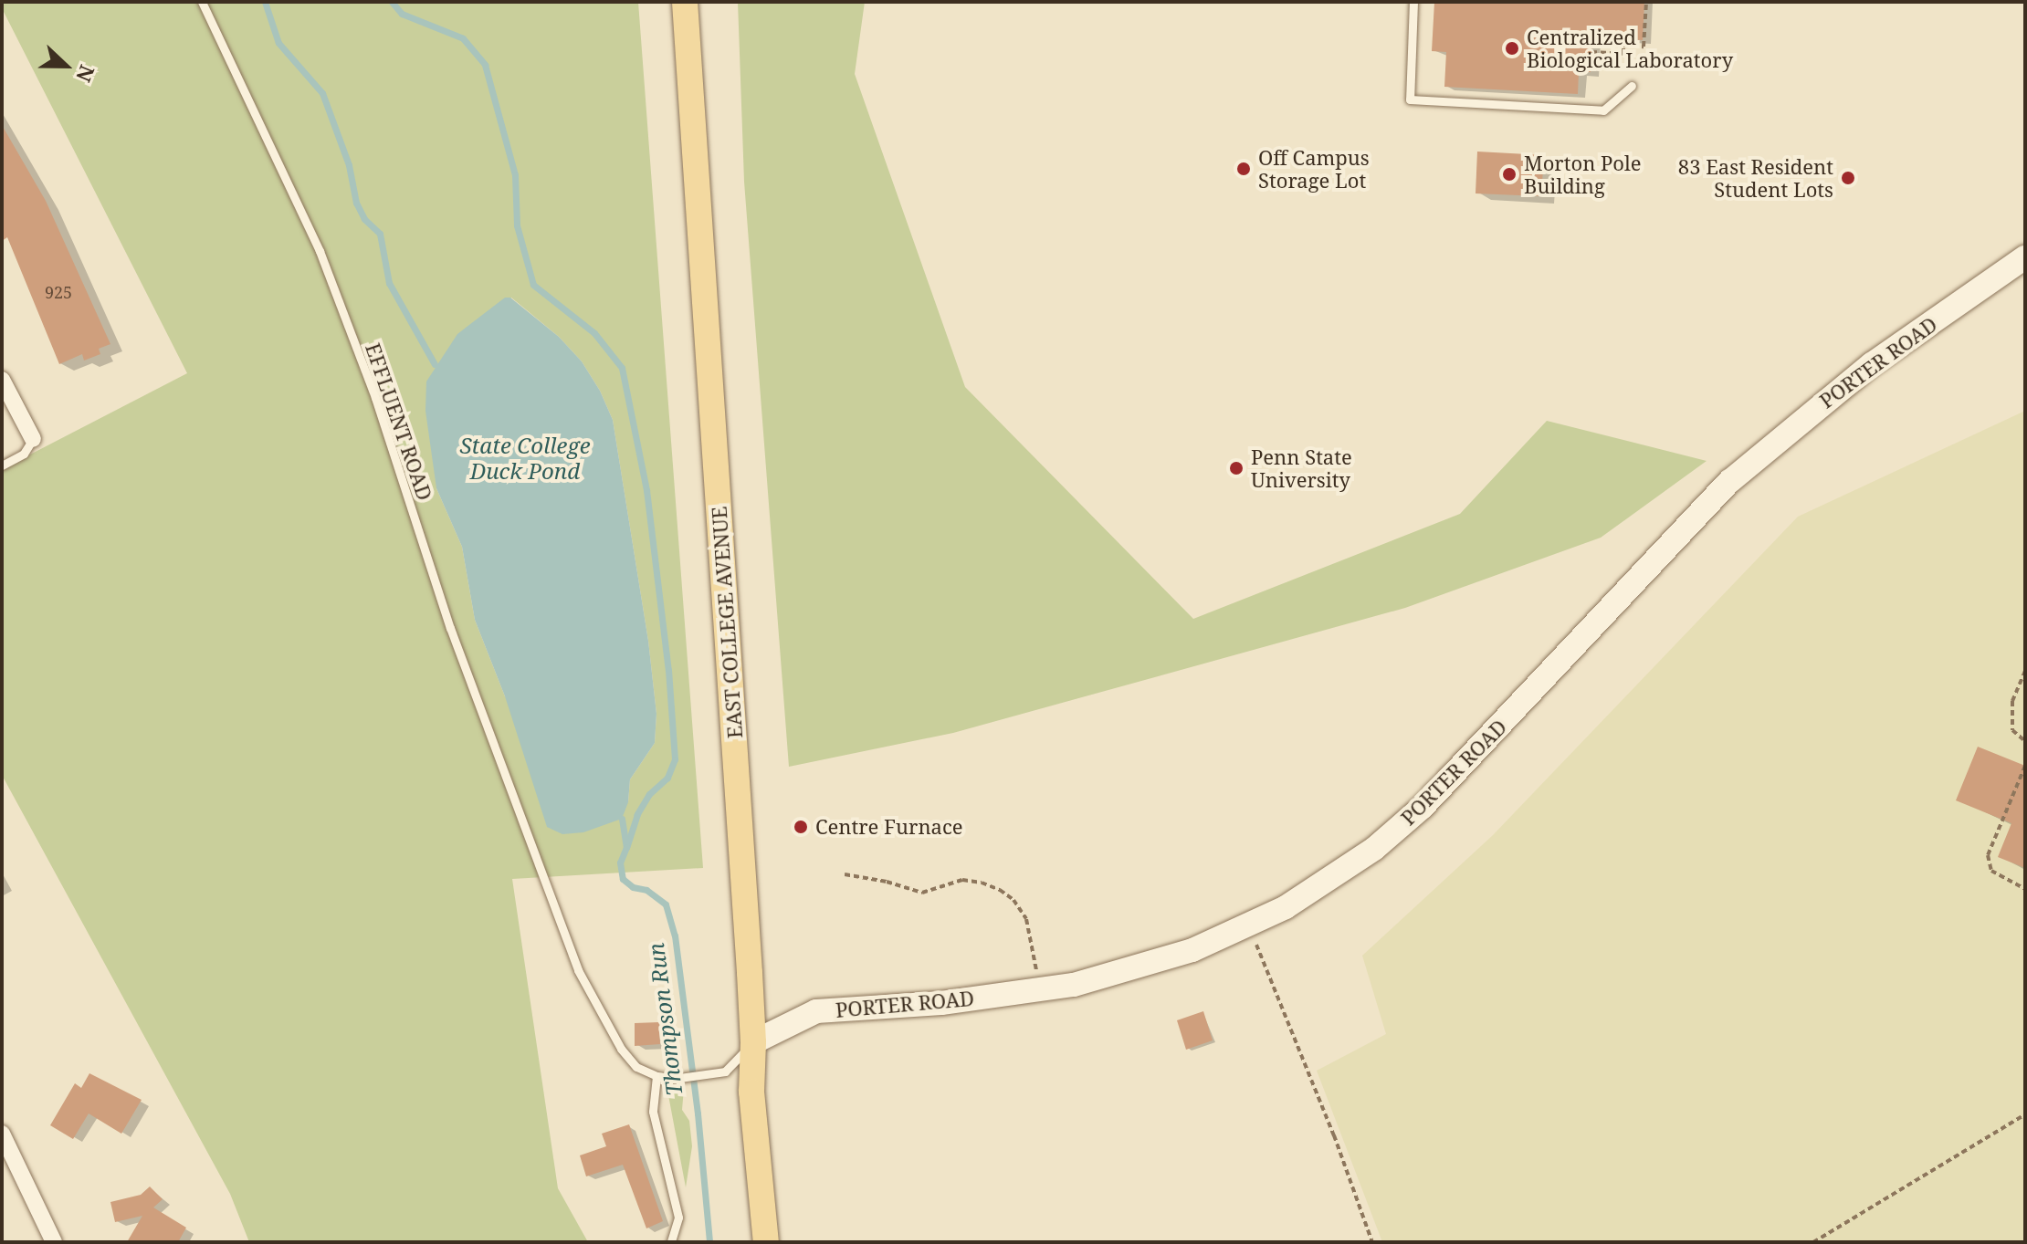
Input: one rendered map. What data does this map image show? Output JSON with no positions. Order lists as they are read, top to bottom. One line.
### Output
{"streets":{"main road":["EAST COLLEGE AVENUE"],"street":["PORTER ROAD"],"lane":["EFFLUENT ROAD"]},"crossings":[["PORTER ROAD","EAST COLLEGE AVENUE"]],"water":["State College Duck Pond","Thompson Run"],"places":["Centralized Biological Laboratory","Off Campus Storage Lot","Morton Pole Building","83 East Resident Student Lots","Penn State University","Centre Furnace"],"house_numbers":["925"],"north":"right"}
